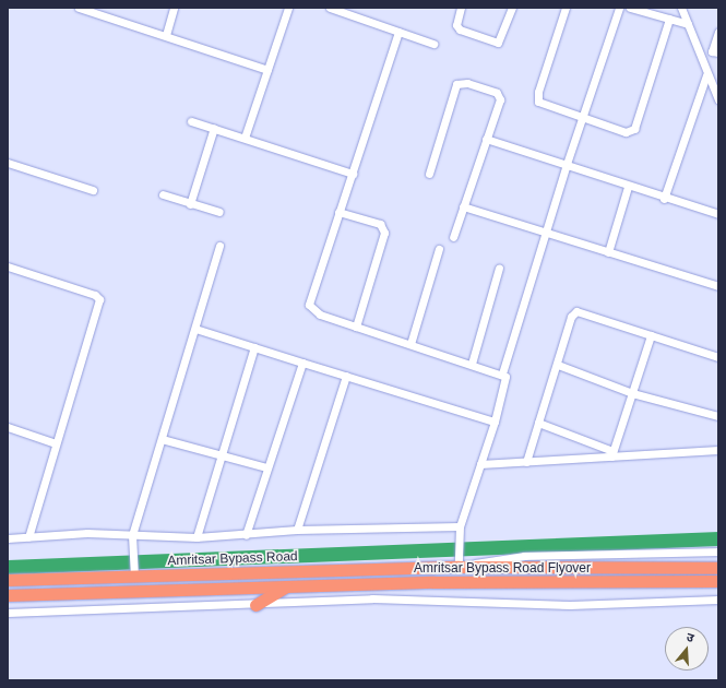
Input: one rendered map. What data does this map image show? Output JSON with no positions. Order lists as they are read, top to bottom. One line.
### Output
{"streets":{"highway":["Amritsar Bypass Road","Amritsar Bypass Road Flyover"]},"crossings":[["Amritsar Bypass Road","Amritsar Bypass Road Flyover"]],"north":"top"}
